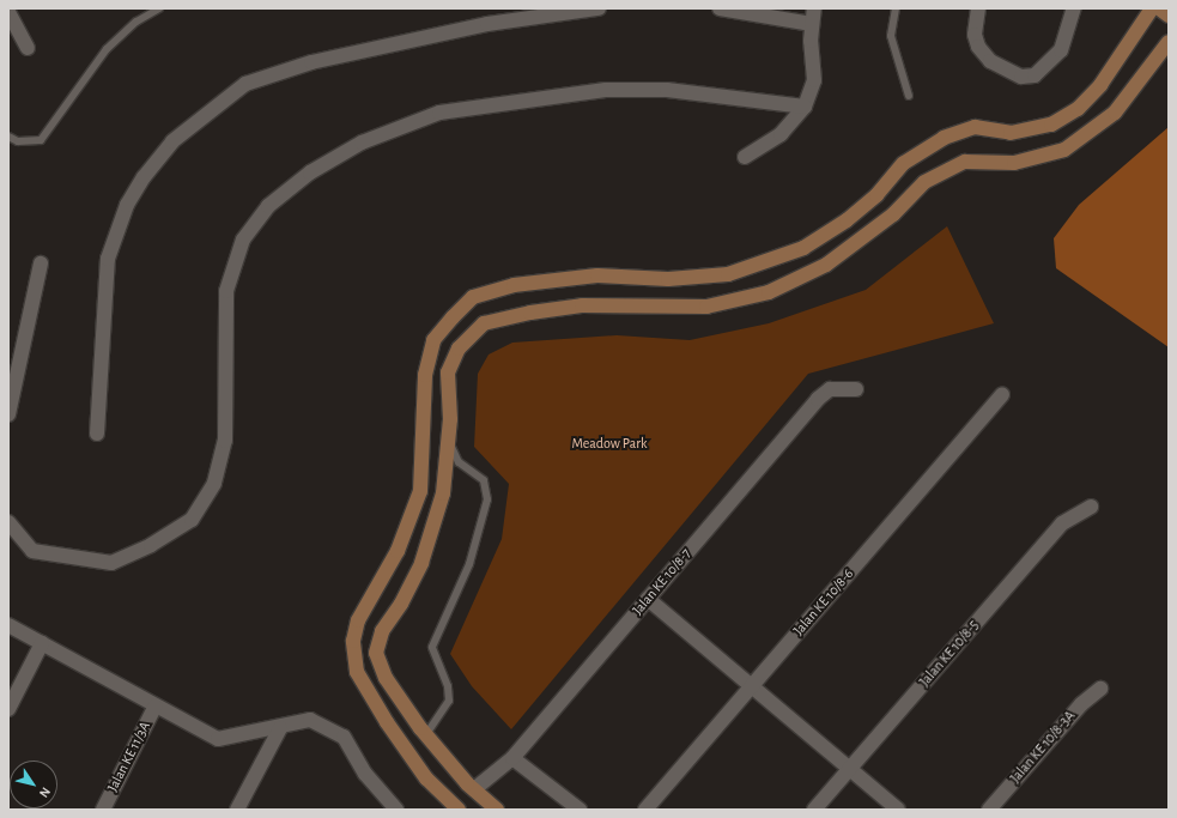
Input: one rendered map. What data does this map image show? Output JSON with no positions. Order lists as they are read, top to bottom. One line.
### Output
{"streets":{"street":["Jalan KE 10/8-7","Jalan KE 10/8-6","Jalan KE 10/8-5","Jalan KE 10/8-3A","Jalan KE 11/3A"]},"parks":["Meadow Park"],"north":"bottom right"}
